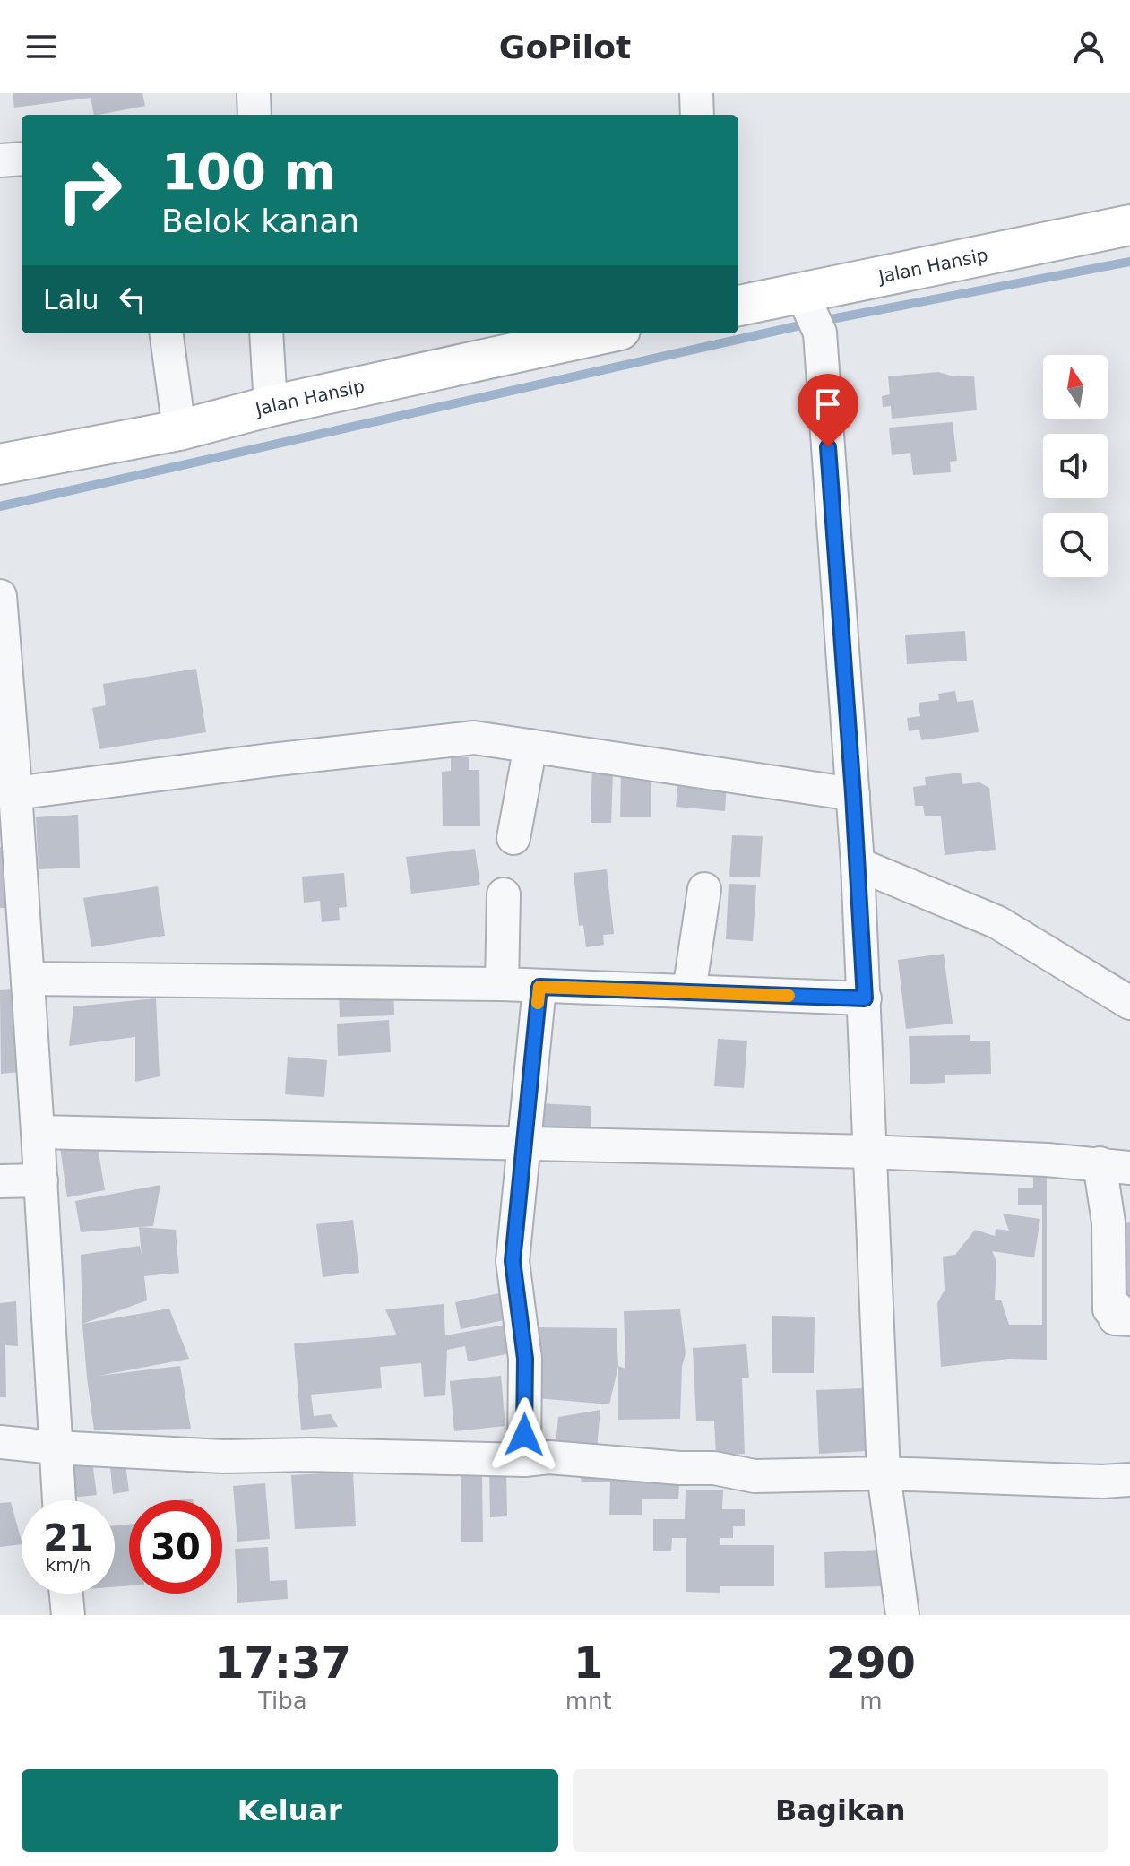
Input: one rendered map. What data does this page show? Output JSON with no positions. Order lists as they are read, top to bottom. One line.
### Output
{"streets":{"street":["Jalan Hansip"]},"north":"top","page":{"header":"GoPilot","turn":["100 m","Belok kanan"],"then":"Lalu","speed":"21 km/h","limit":"30","eta":["17:37","Tiba","1","mnt","290","m"],"buttons":["Keluar","Bagikan"]}}
